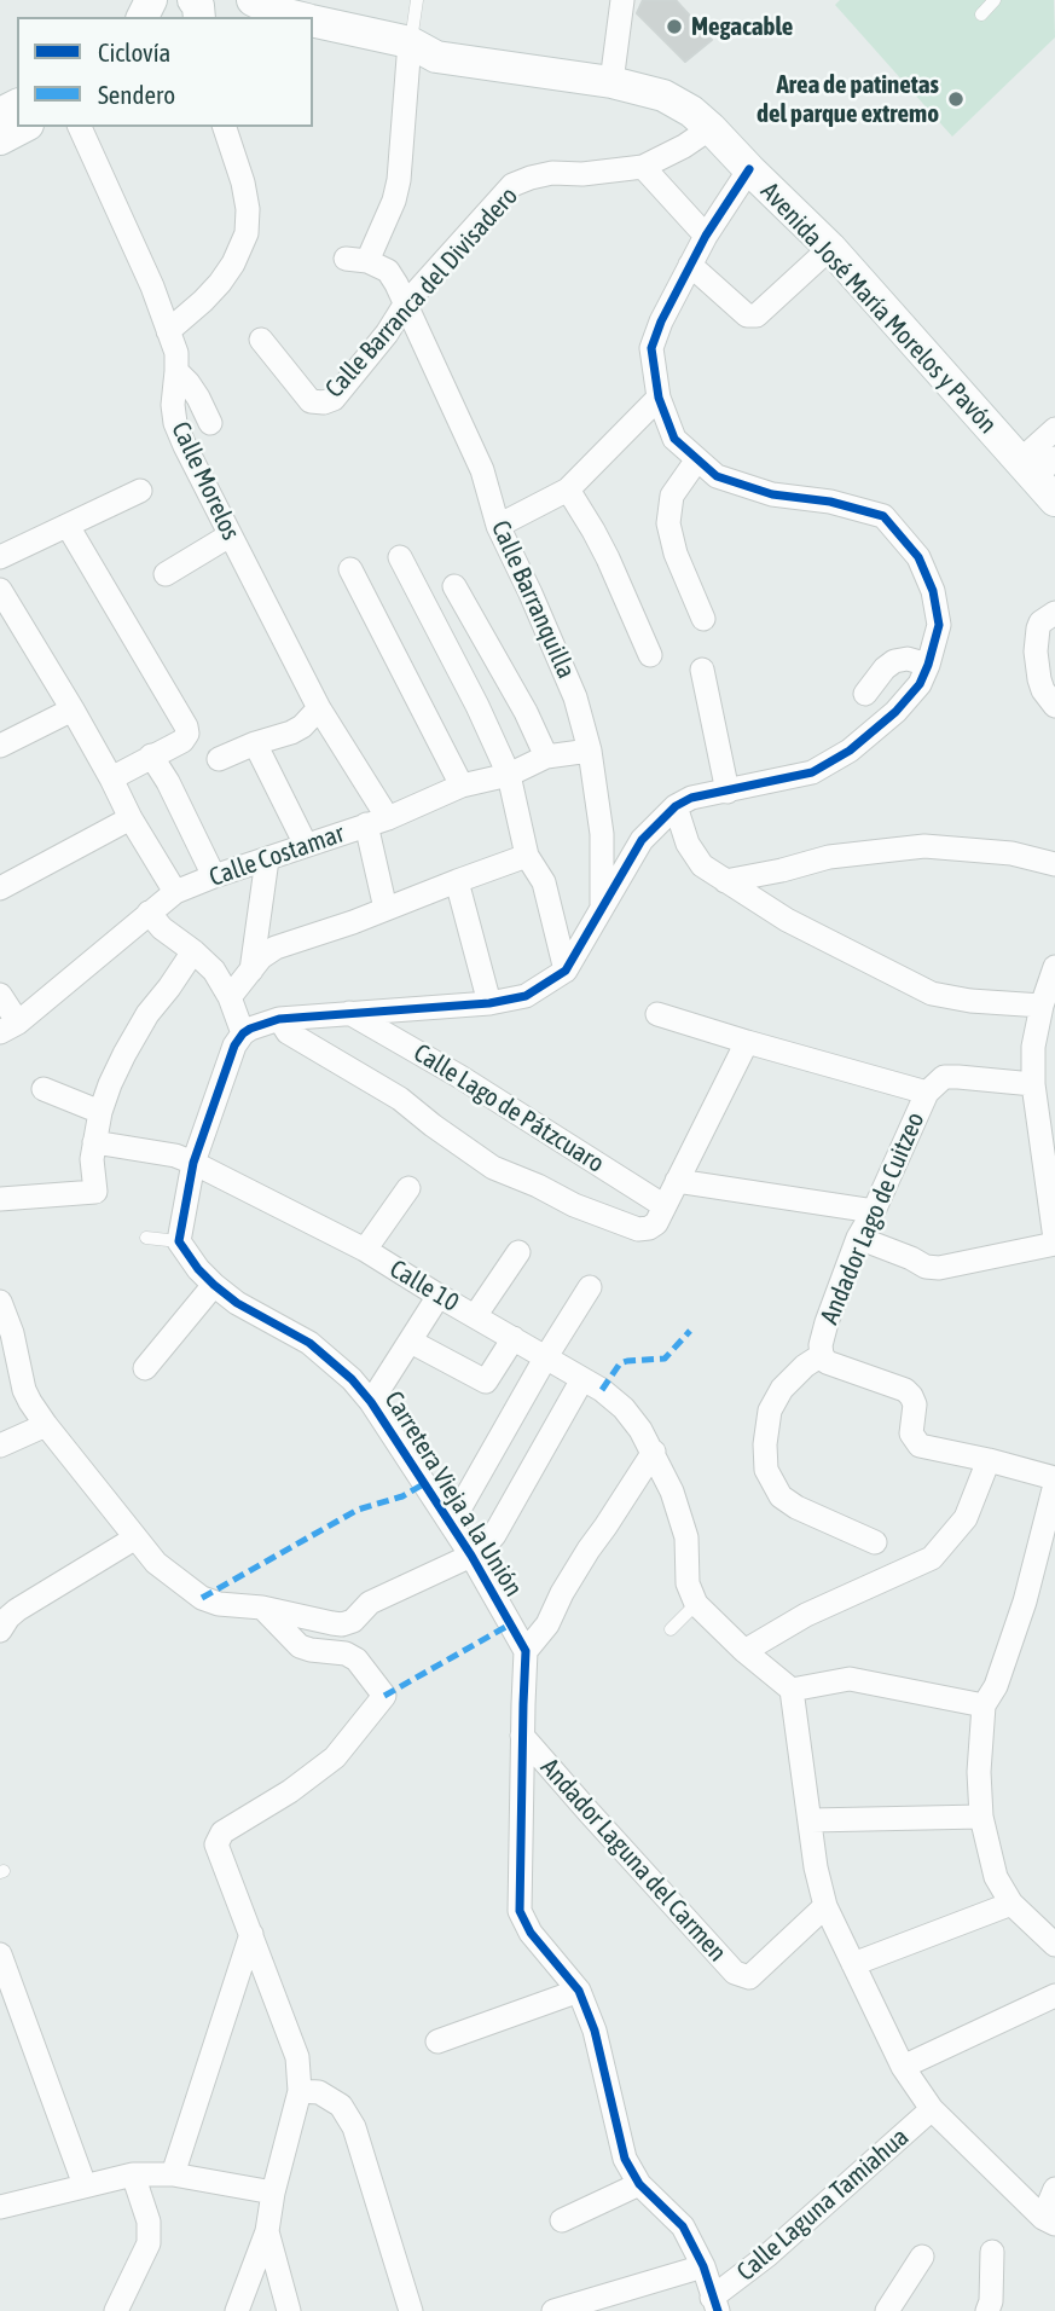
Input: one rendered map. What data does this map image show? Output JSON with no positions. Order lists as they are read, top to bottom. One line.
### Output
{"streets":{"main road":["Avenida José María Morelos y Pavón"],"street":["Calle Barranca del Divisadero","Calle Morelos","Calle Barranquilla","Calle Costamar","Calle Lago de Pátzcuaro","Andador Lago de Cuitzeo","Calle 10","Carretera Vieja a la Unión","Andador Laguna del Carmen","Calle Laguna Tamiahua"]},"crossings":[["Calle Barranca del Divisadero","Avenida José María Morelos y Pavón"],["Calle Barranca del Divisadero","Calle Barranquilla"],["Avenida José María Morelos y Pavón","Calle Barranquilla"],["Calle Morelos","Calle Costamar"],["Calle Barranquilla","Calle Costamar"]],"places":["Megacable","Area de patinetas del parque extremo"],"legend":["Ciclovía","Sendero"]}
